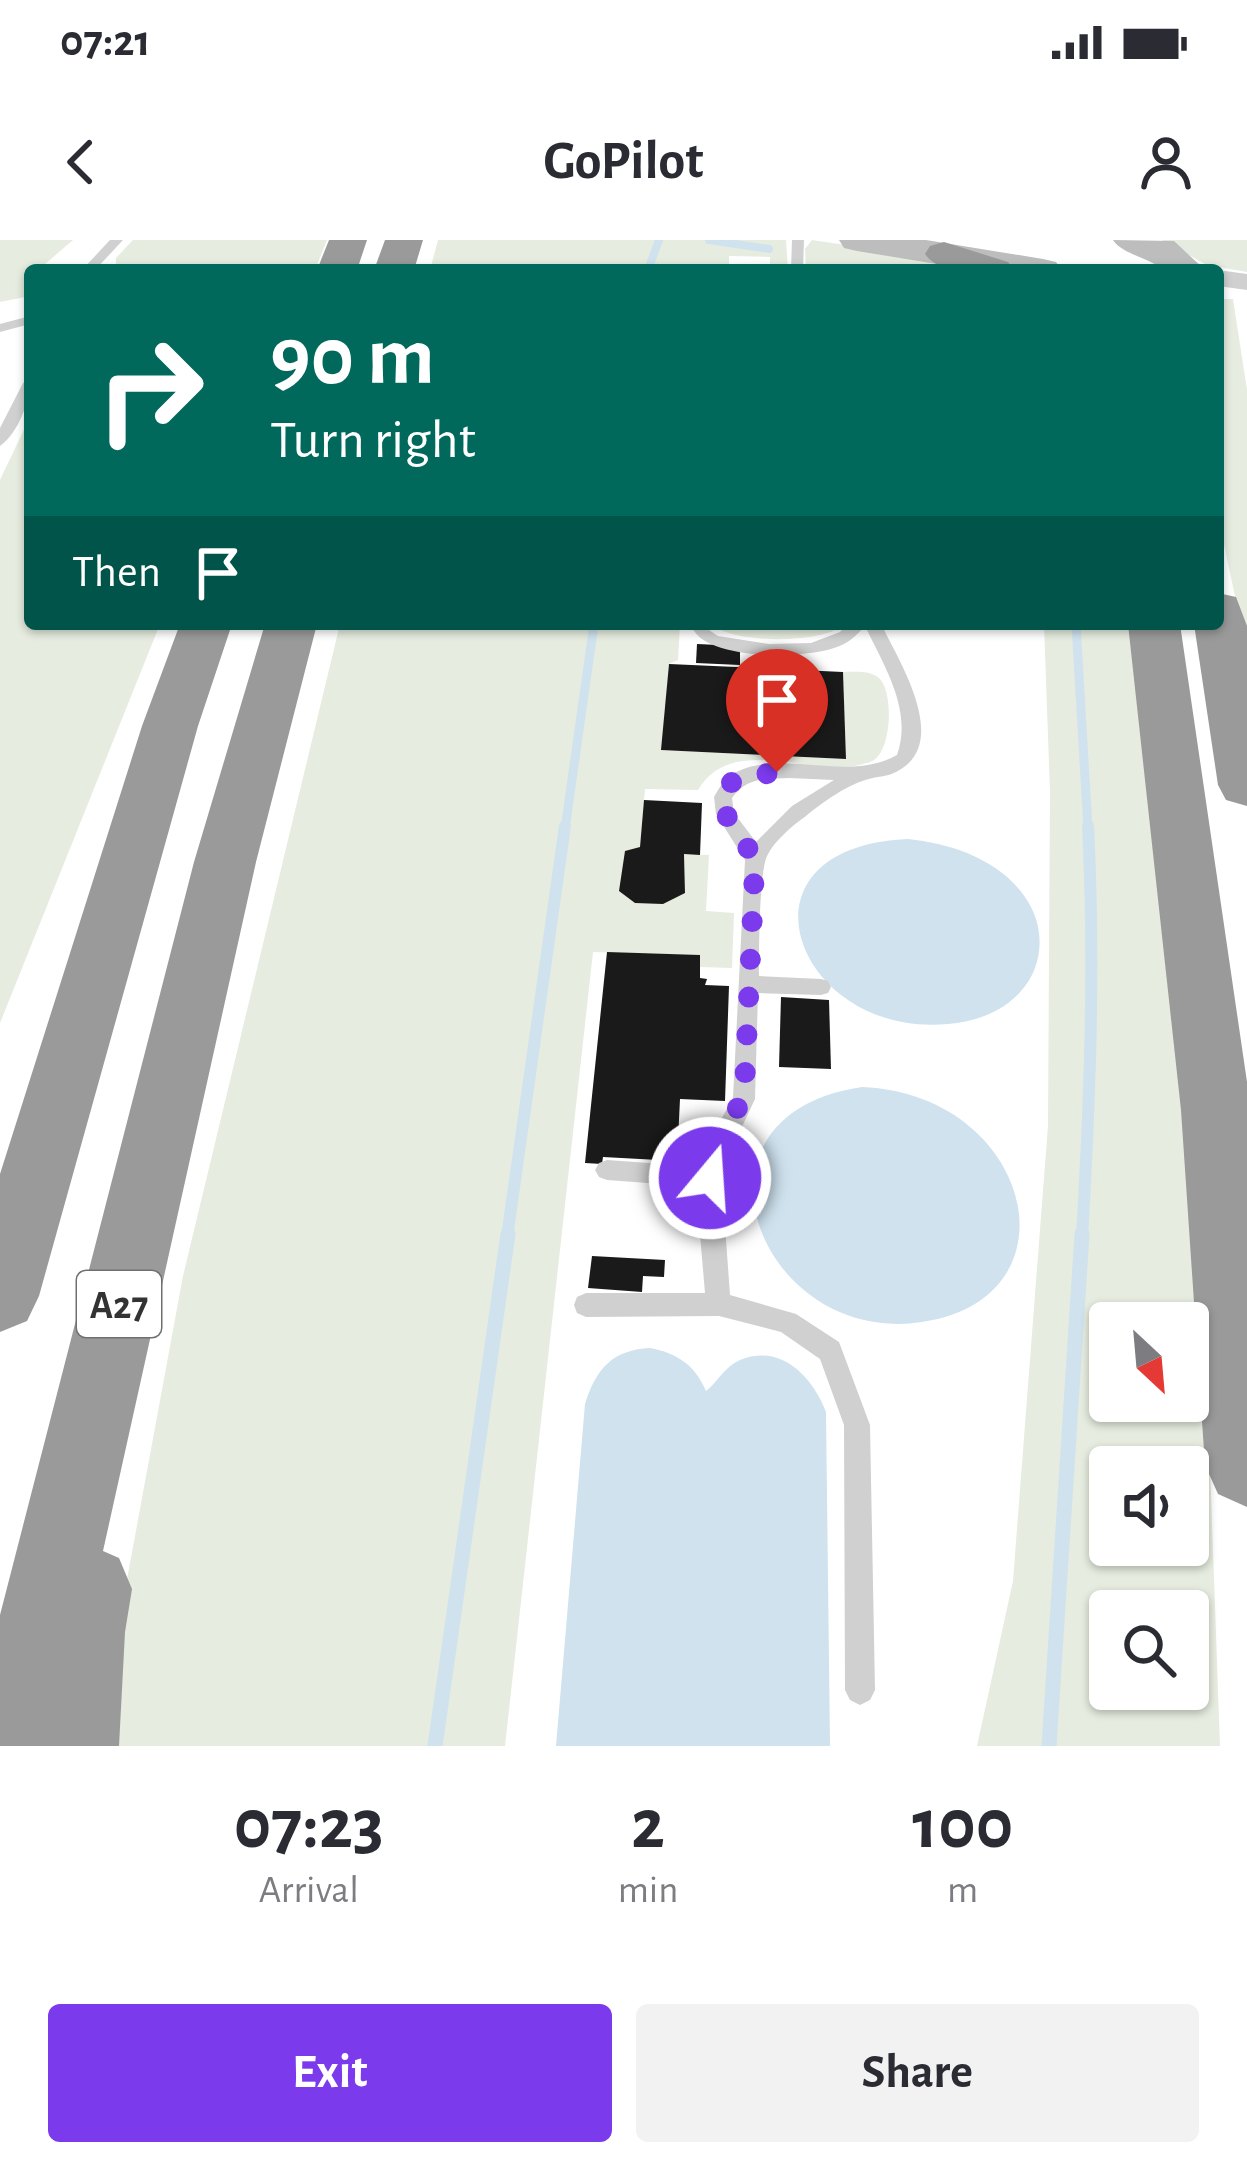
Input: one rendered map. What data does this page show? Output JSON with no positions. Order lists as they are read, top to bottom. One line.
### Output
{"streets":{"highway":["A27"]},"north":"bottom right","page":{"status":"07:21","header":"GoPilot","turn":["90 m","Turn right"],"then":"Then","eta":["07:23","Arrival","2","min","100","m"],"buttons":["Exit","Share"]}}
